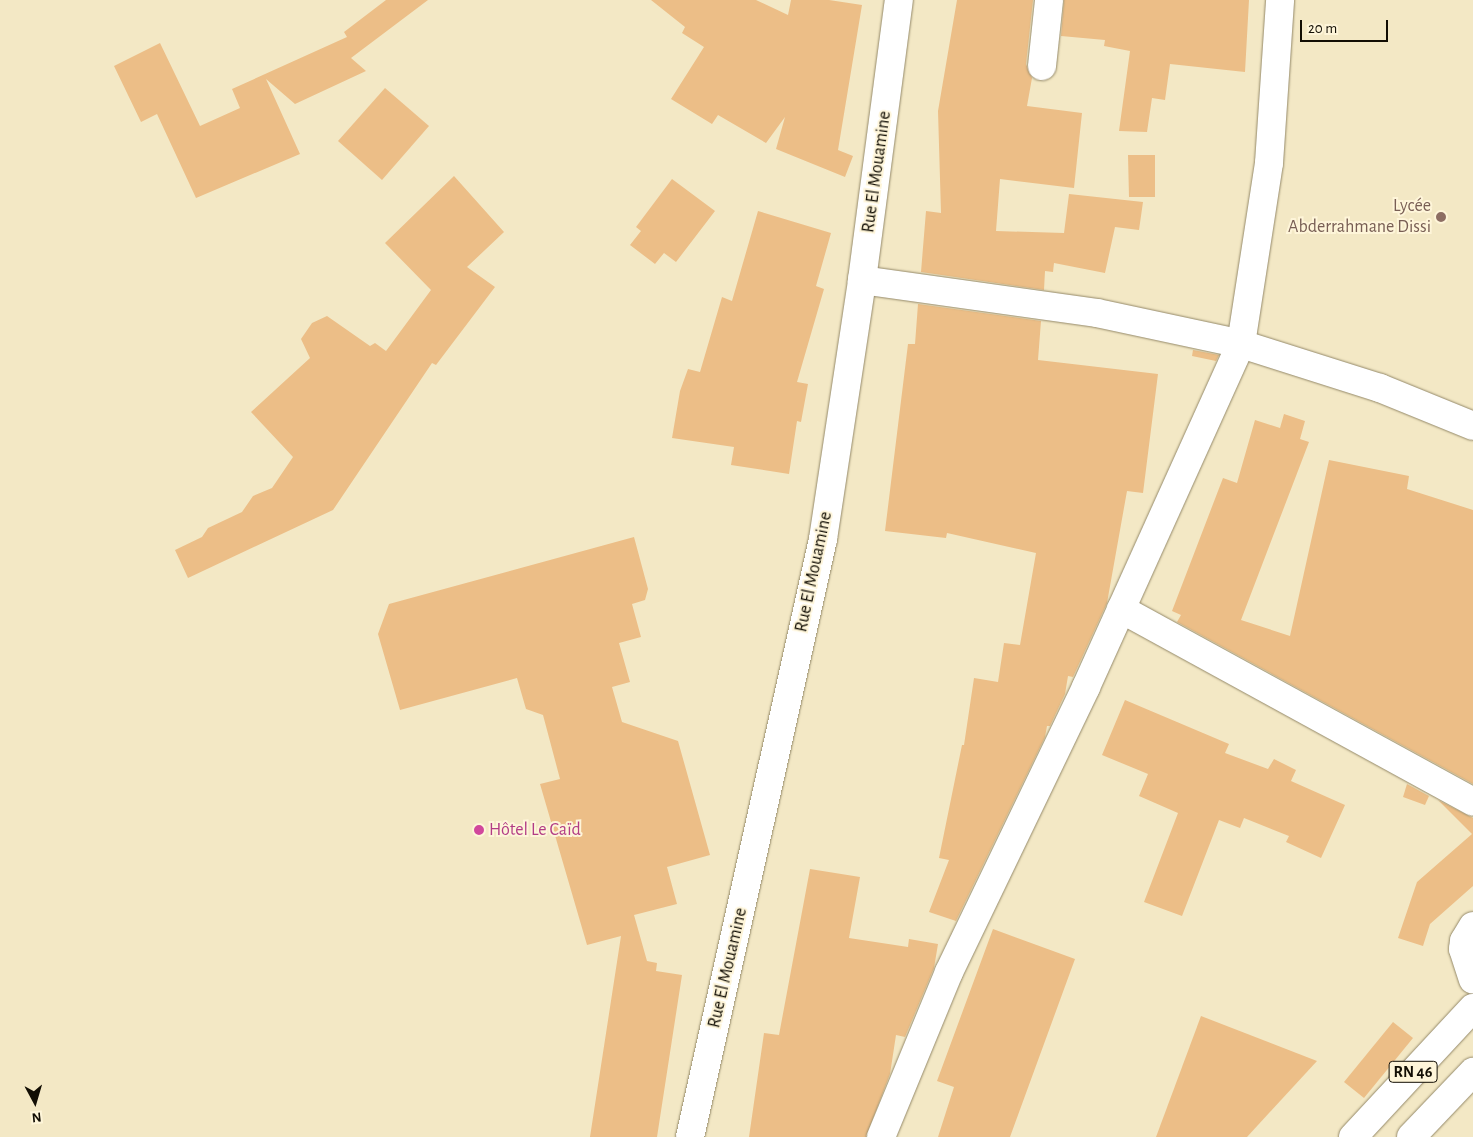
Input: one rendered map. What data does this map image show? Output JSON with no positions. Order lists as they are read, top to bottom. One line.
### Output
{"streets":{"street":["Rue El Mouamine","RN 46"]},"places":["Lycée Abderrahmane Dissi","Hôtel Le Caïd"],"scale_bar":"20 m","north":"bottom"}
